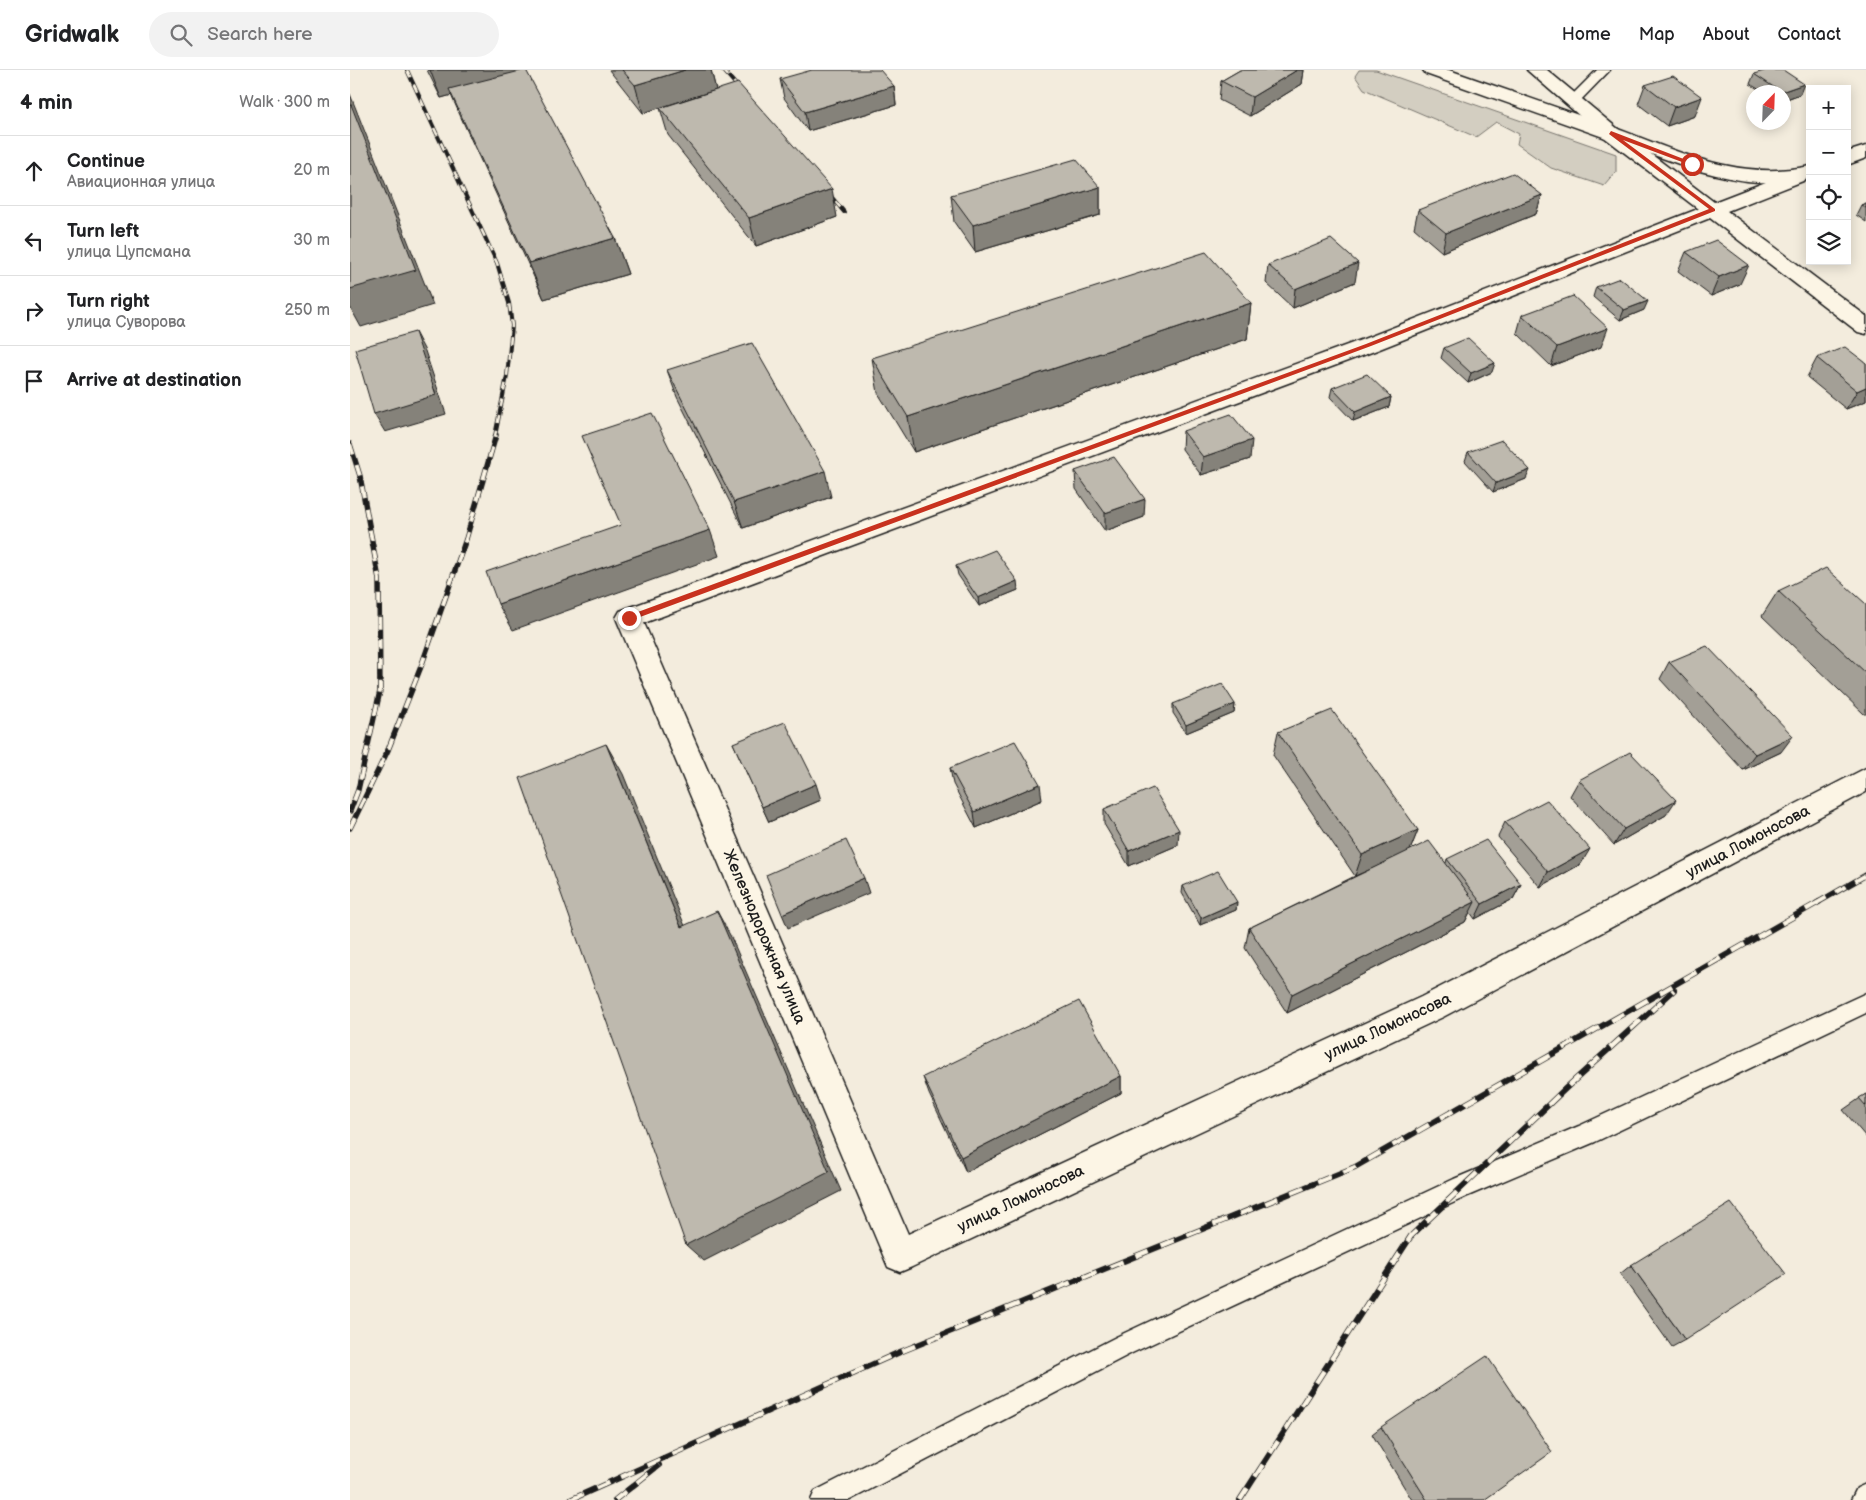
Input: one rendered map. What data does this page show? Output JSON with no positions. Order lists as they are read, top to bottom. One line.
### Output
{"streets":{"street":["улица Ломоносова","Железнодорожная улица"]},"crossings":[["улица Ломоносова","Железнодорожная улица"]],"north":"top right","page":{"header":"Gridwalk","search":"Search here","nav":["Home","Map","About","Contact"],"heading":["4 min","Walk · 300 m"],"map_buttons":["+","−"],"list":[["Continue","Авиационная улица","20 m"],["Turn left","улица Цупсмана","30 m"],["Turn right","улица Суворова","250 m"],"Arrive at destination"]}}
